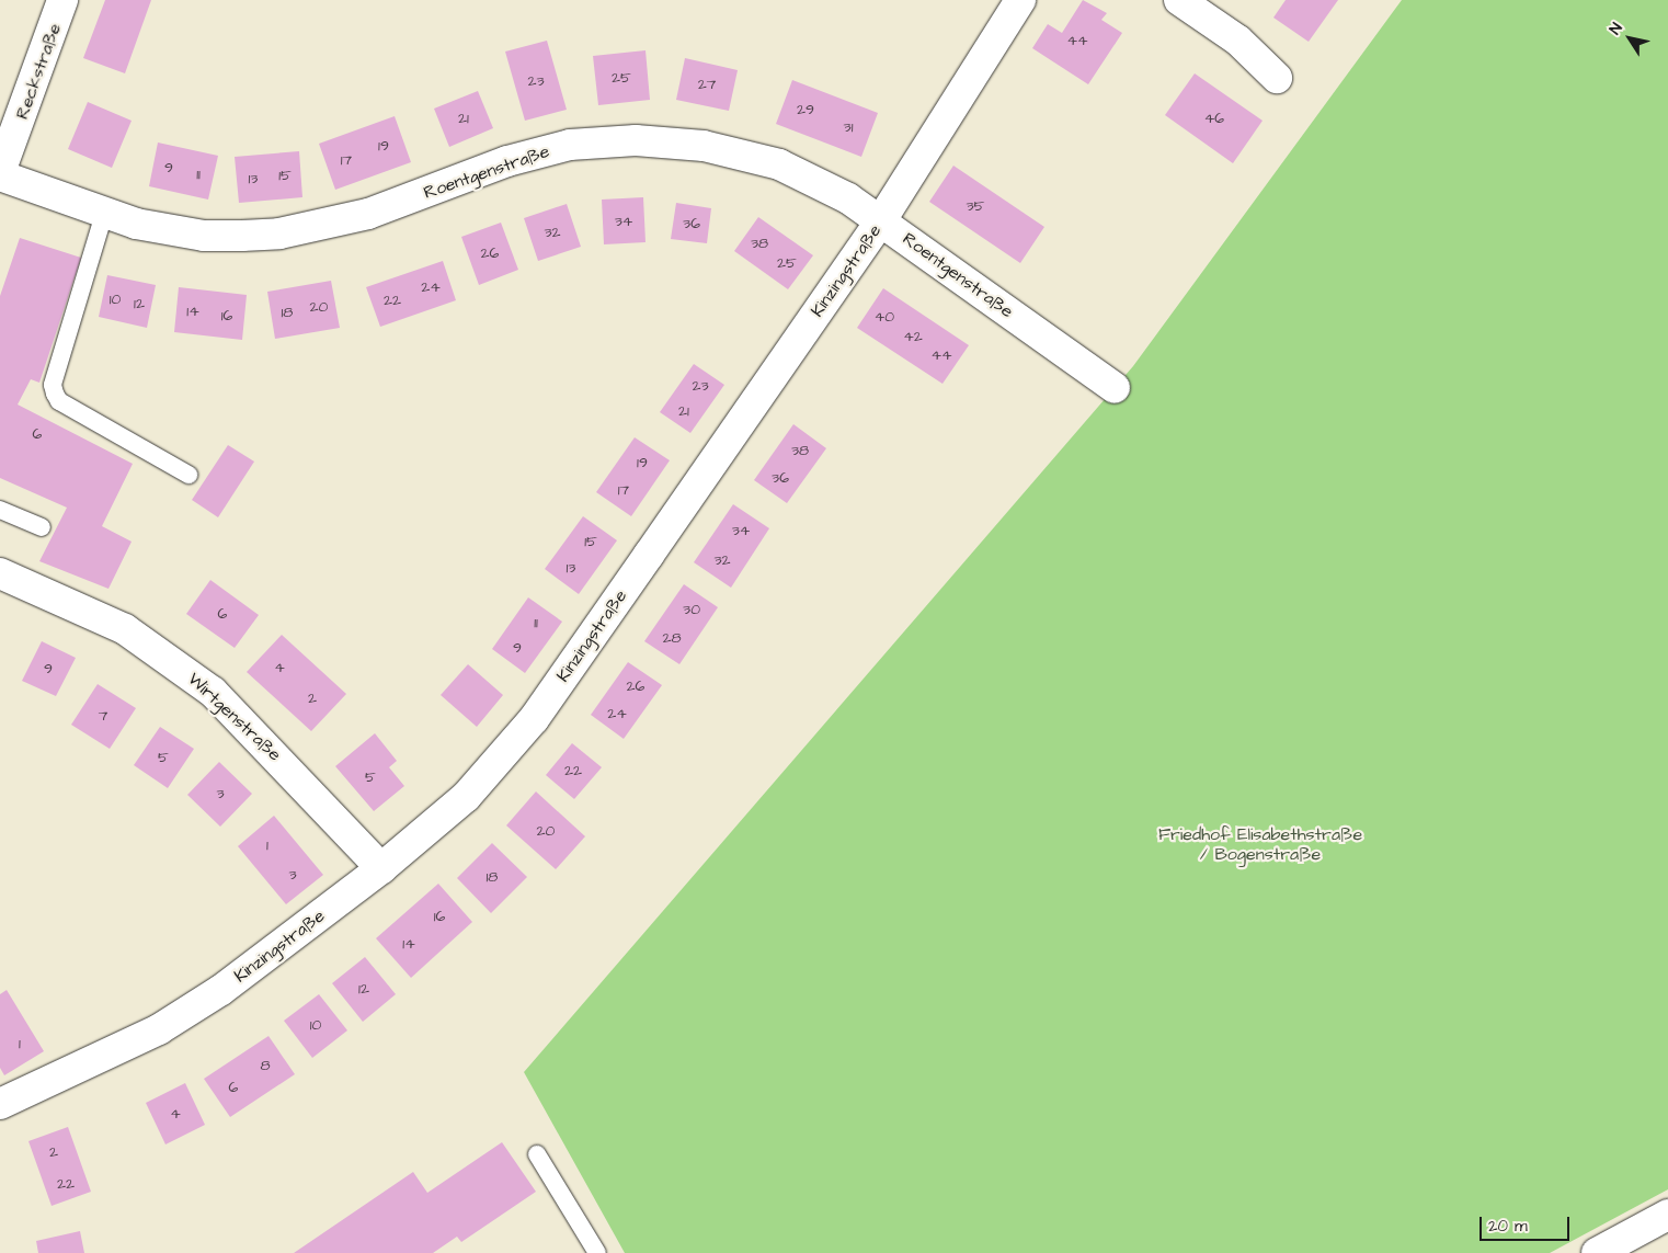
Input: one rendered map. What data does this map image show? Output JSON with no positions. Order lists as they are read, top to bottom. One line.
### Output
{"streets":{"street":["Reckstraße","Roentgenstraße","Kinzingstraße","Wirtgenstraße"]},"crossings":[["Reckstraße","Roentgenstraße"],["Roentgenstraße","Kinzingstraße"],["Kinzingstraße","Wirtgenstraße"]],"parks":["Friedhof Elisabethstraße / Bogenstraße"],"house_numbers":["44","25","23","27","29","21","46","31","19","17","9","11","15","13","35","34","36","32","38","26","25","24","10","22","12","20","14","18","16","40","42","44","23","21","6","38","19","36","17","34","15","32","13","30","6","11","28","9","4","9","26","2","24","7","5","22","5","3","20","1","3","18","16","14","12","10","1","8","6","4","2","22"],"scale_bar":"20 m","north":"top left"}
